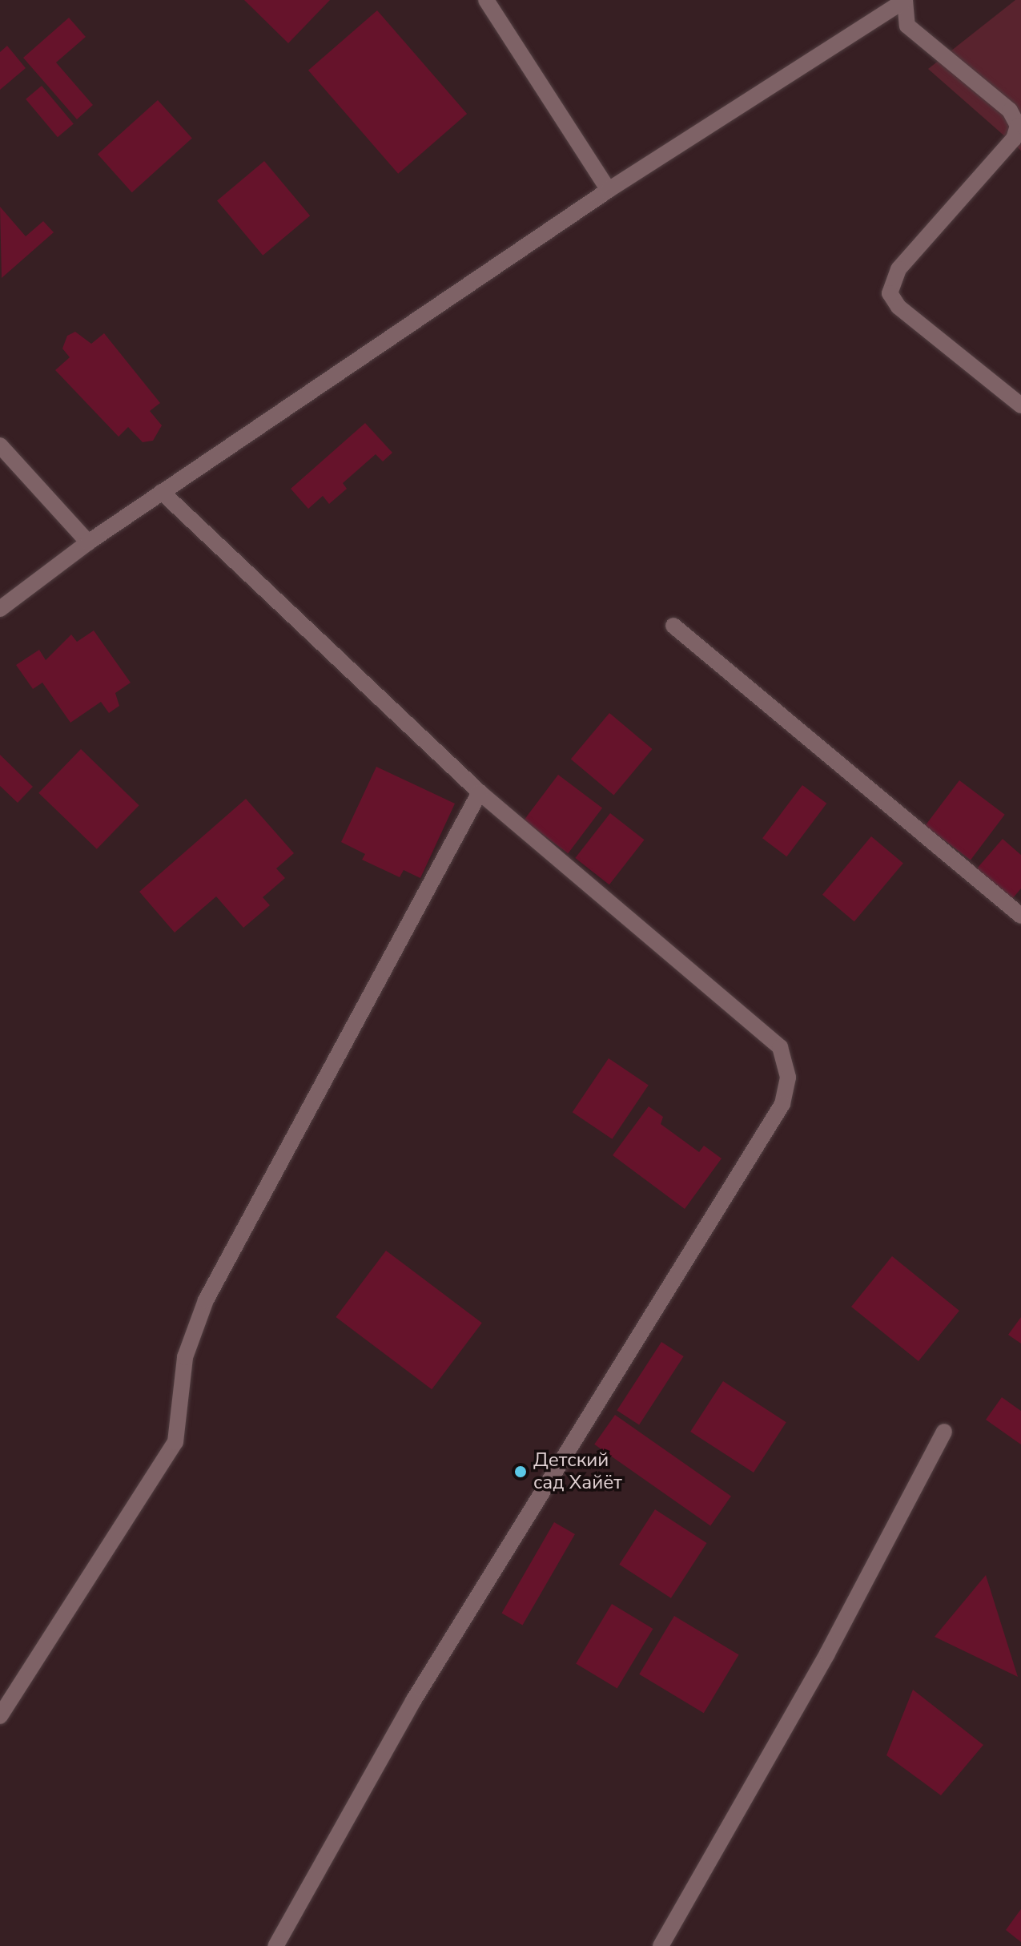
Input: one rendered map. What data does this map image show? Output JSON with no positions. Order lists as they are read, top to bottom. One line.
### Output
{"places":["Детский сад Хайёт"]}
